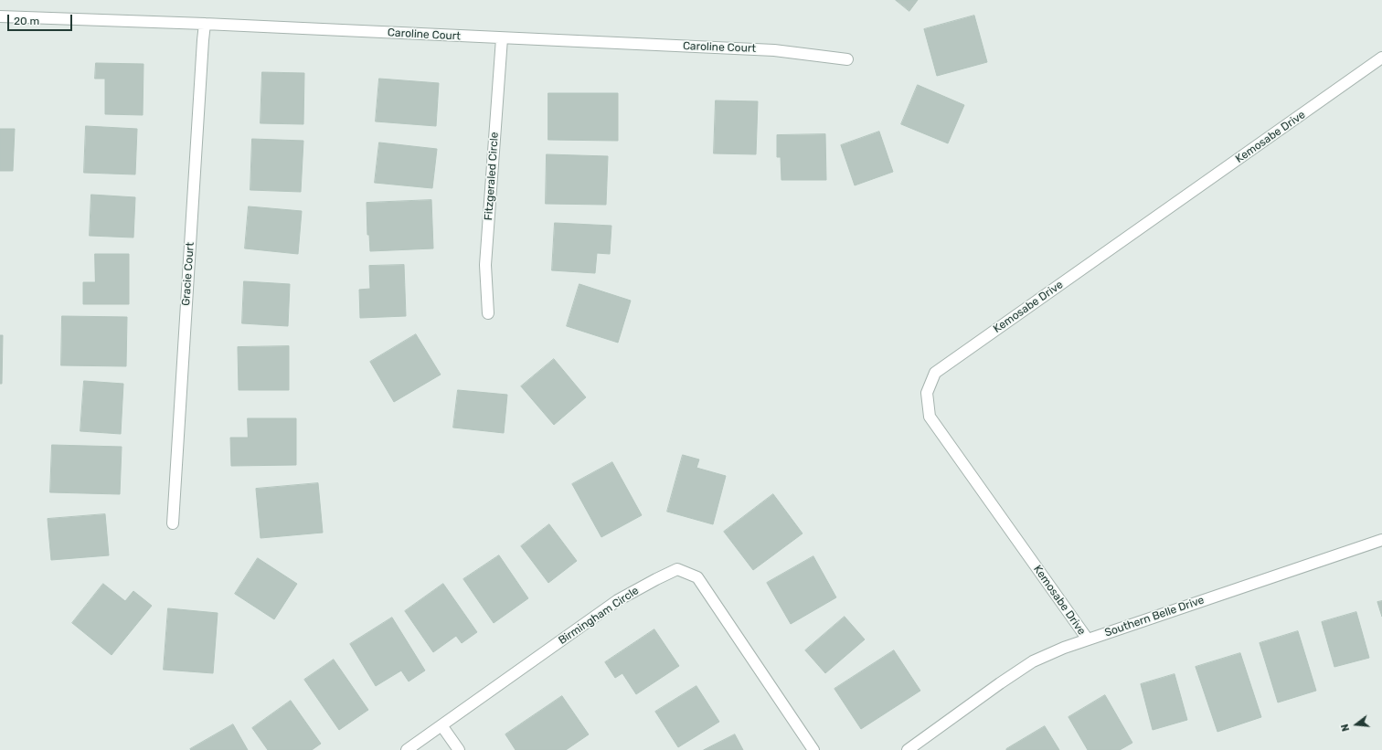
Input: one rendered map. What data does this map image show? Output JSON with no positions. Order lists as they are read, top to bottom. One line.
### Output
{"streets":{"street":["Caroline Court","Kemosabe Drive","Fitzgeraled Circle","Gracie Court","Birmingham Circle","Southern Belle Drive"]},"crossings":[["Caroline Court","Fitzgeraled Circle"],["Caroline Court","Gracie Court"],["Kemosabe Drive","Southern Belle Drive"]],"scale_bar":"20 m","north":"left"}
